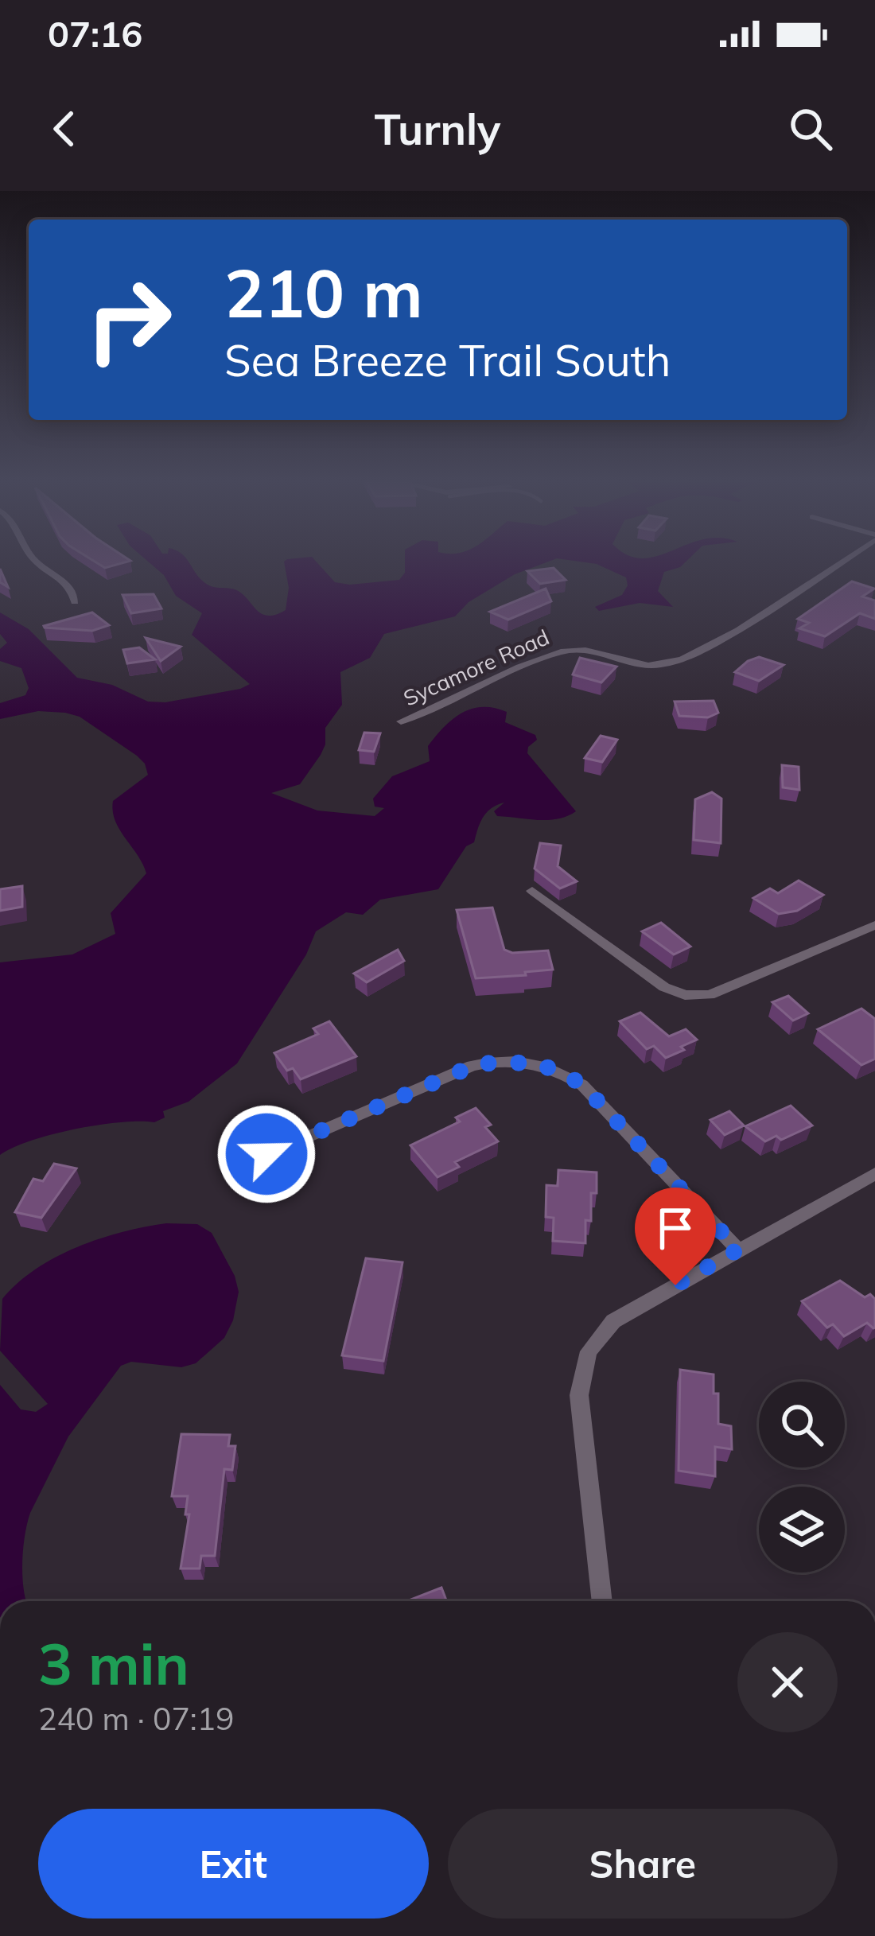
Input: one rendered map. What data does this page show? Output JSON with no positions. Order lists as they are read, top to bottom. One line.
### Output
{"streets":{"street":["Sycamore Road"]},"page":{"status":"07:16","header":"Turnly","turn":["210 m","Sea Breeze Trail South"],"heading":["3 min","240 m · 07:19"],"buttons":["Exit","Share"]}}
